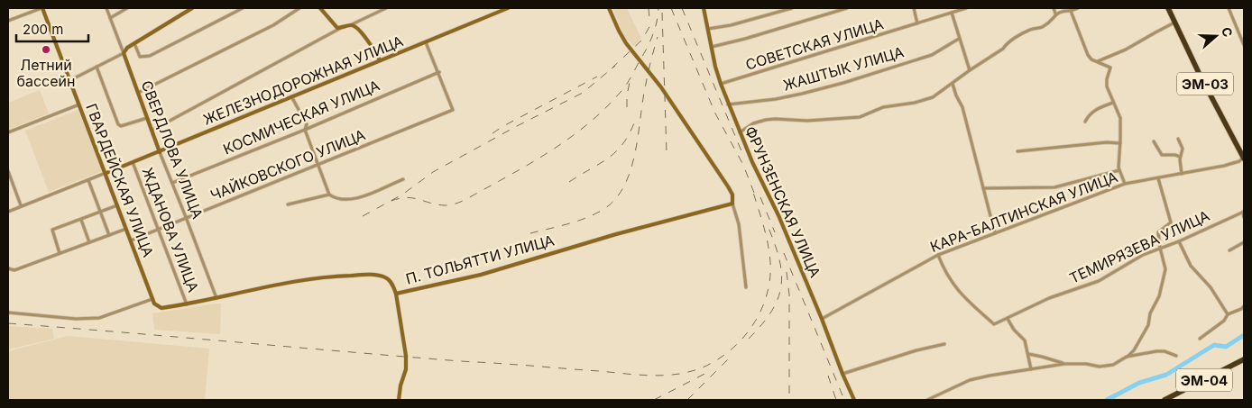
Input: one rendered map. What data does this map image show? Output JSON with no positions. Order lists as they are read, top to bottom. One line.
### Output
{"streets":{"highway":["ЭМ-03","ЭМ-04"],"street":["СОВЕТСКАЯ УЛИЦА","ЖАШТЫК УЛИЦА","ЖЕЛЕЗНОДОРОЖНАЯ УЛИЦА","КОСМИЧЕСКАЯ УЛИЦА","СВЕРДЛОВА УЛИЦА","ЧАЙКОВСКОГО УЛИЦА","ГВАРДЕЙСКАЯ УЛИЦА","ФРУНЗЕНСКАЯ УЛИЦА","КАРА-БАЛТИНСКАЯ УЛИЦА","ЖДАНОВА УЛИЦА","ТЕМИРЯЗЕВА УЛИЦА","П. ТОЛЬЯТТИ УЛИЦА"]},"crossings":[["СОВЕТСКАЯ УЛИЦА","ФРУНЗЕНСКАЯ УЛИЦА"],["ЖАШТЫК УЛИЦА","ФРУНЗЕНСКАЯ УЛИЦА"],["ЖЕЛЕЗНОДОРОЖНАЯ УЛИЦА","СВЕРДЛОВА УЛИЦА"],["ЖЕЛЕЗНОДОРОЖНАЯ УЛИЦА","ГВАРДЕЙСКАЯ УЛИЦА"],["ЖЕЛЕЗНОДОРОЖНАЯ УЛИЦА","ЖДАНОВА УЛИЦА"],["ЭМ-03","КАРА-БАЛТИНСКАЯ УЛИЦА"],["КОСМИЧЕСКАЯ УЛИЦА","СВЕРДЛОВА УЛИЦА"],["КОСМИЧЕСКАЯ УЛИЦА","ЧАЙКОВСКОГО УЛИЦА"],["СВЕРДЛОВА УЛИЦА","ЧАЙКОВСКОГО УЛИЦА"],["СВЕРДЛОВА УЛИЦА","П. ТОЛЬЯТТИ УЛИЦА"],["ЧАЙКОВСКОГО УЛИЦА","ГВАРДЕЙСКАЯ УЛИЦА"],["ЧАЙКОВСКОГО УЛИЦА","ЖДАНОВА УЛИЦА"],["ФРУНЗЕНСКАЯ УЛИЦА","КАРА-БАЛТИНСКАЯ УЛИЦА"],["КАРА-БАЛТИНСКАЯ УЛИЦА","ТЕМИРЯЗЕВА УЛИЦА"],["ЖДАНОВА УЛИЦА","П. ТОЛЬЯТТИ УЛИЦА"]],"places":["Летний бассейн"],"scale_bar":"200 m","north":"right"}
